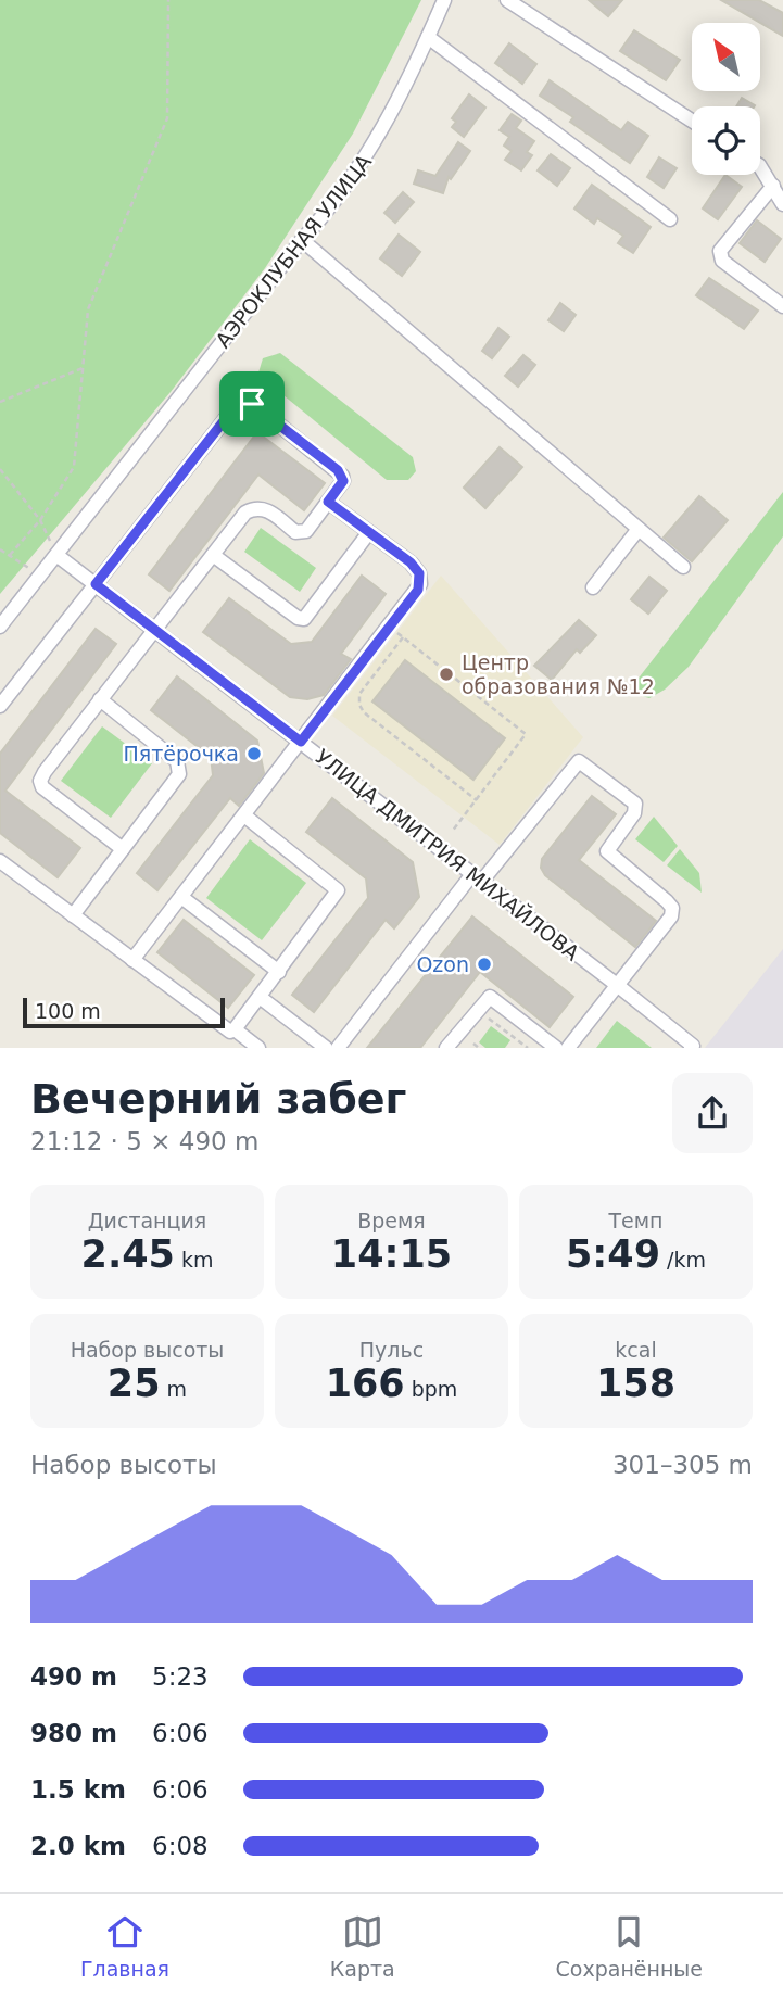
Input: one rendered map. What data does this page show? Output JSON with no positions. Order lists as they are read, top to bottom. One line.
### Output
{"streets":{"street":["АЭРОКЛУБНАЯ УЛИЦА","УЛИЦА ДМИТРИЯ МИХАЙЛОВА"]},"crossings":[["АЭРОКЛУБНАЯ УЛИЦА","УЛИЦА ДМИТРИЯ МИХАЙЛОВА"]],"places":["Центр образования №12","Пятёрочка","Ozon"],"scale_bar":"100 m","north":"top left","page":{"scale":"100 m","heading":["Вечерний забег","21:12 · 5 × 490 m"],"stats":[["Дистанция","2.45 km"],["Время","14:15"],["Темп","5:49 /km"],["Набор высоты","25 m"],["Пульс","166 bpm"],["kcal","158"]],"chart":["Набор высоты","301–305 m"],"list":[{"name":"490 m","note":"5:23"},{"name":"980 m","note":"6:06"},{"name":"1.5 km","note":"6:06"},{"name":"2.0 km","note":"6:08"}],"tabs":["Главная","Карта","Сохранённые"]}}
